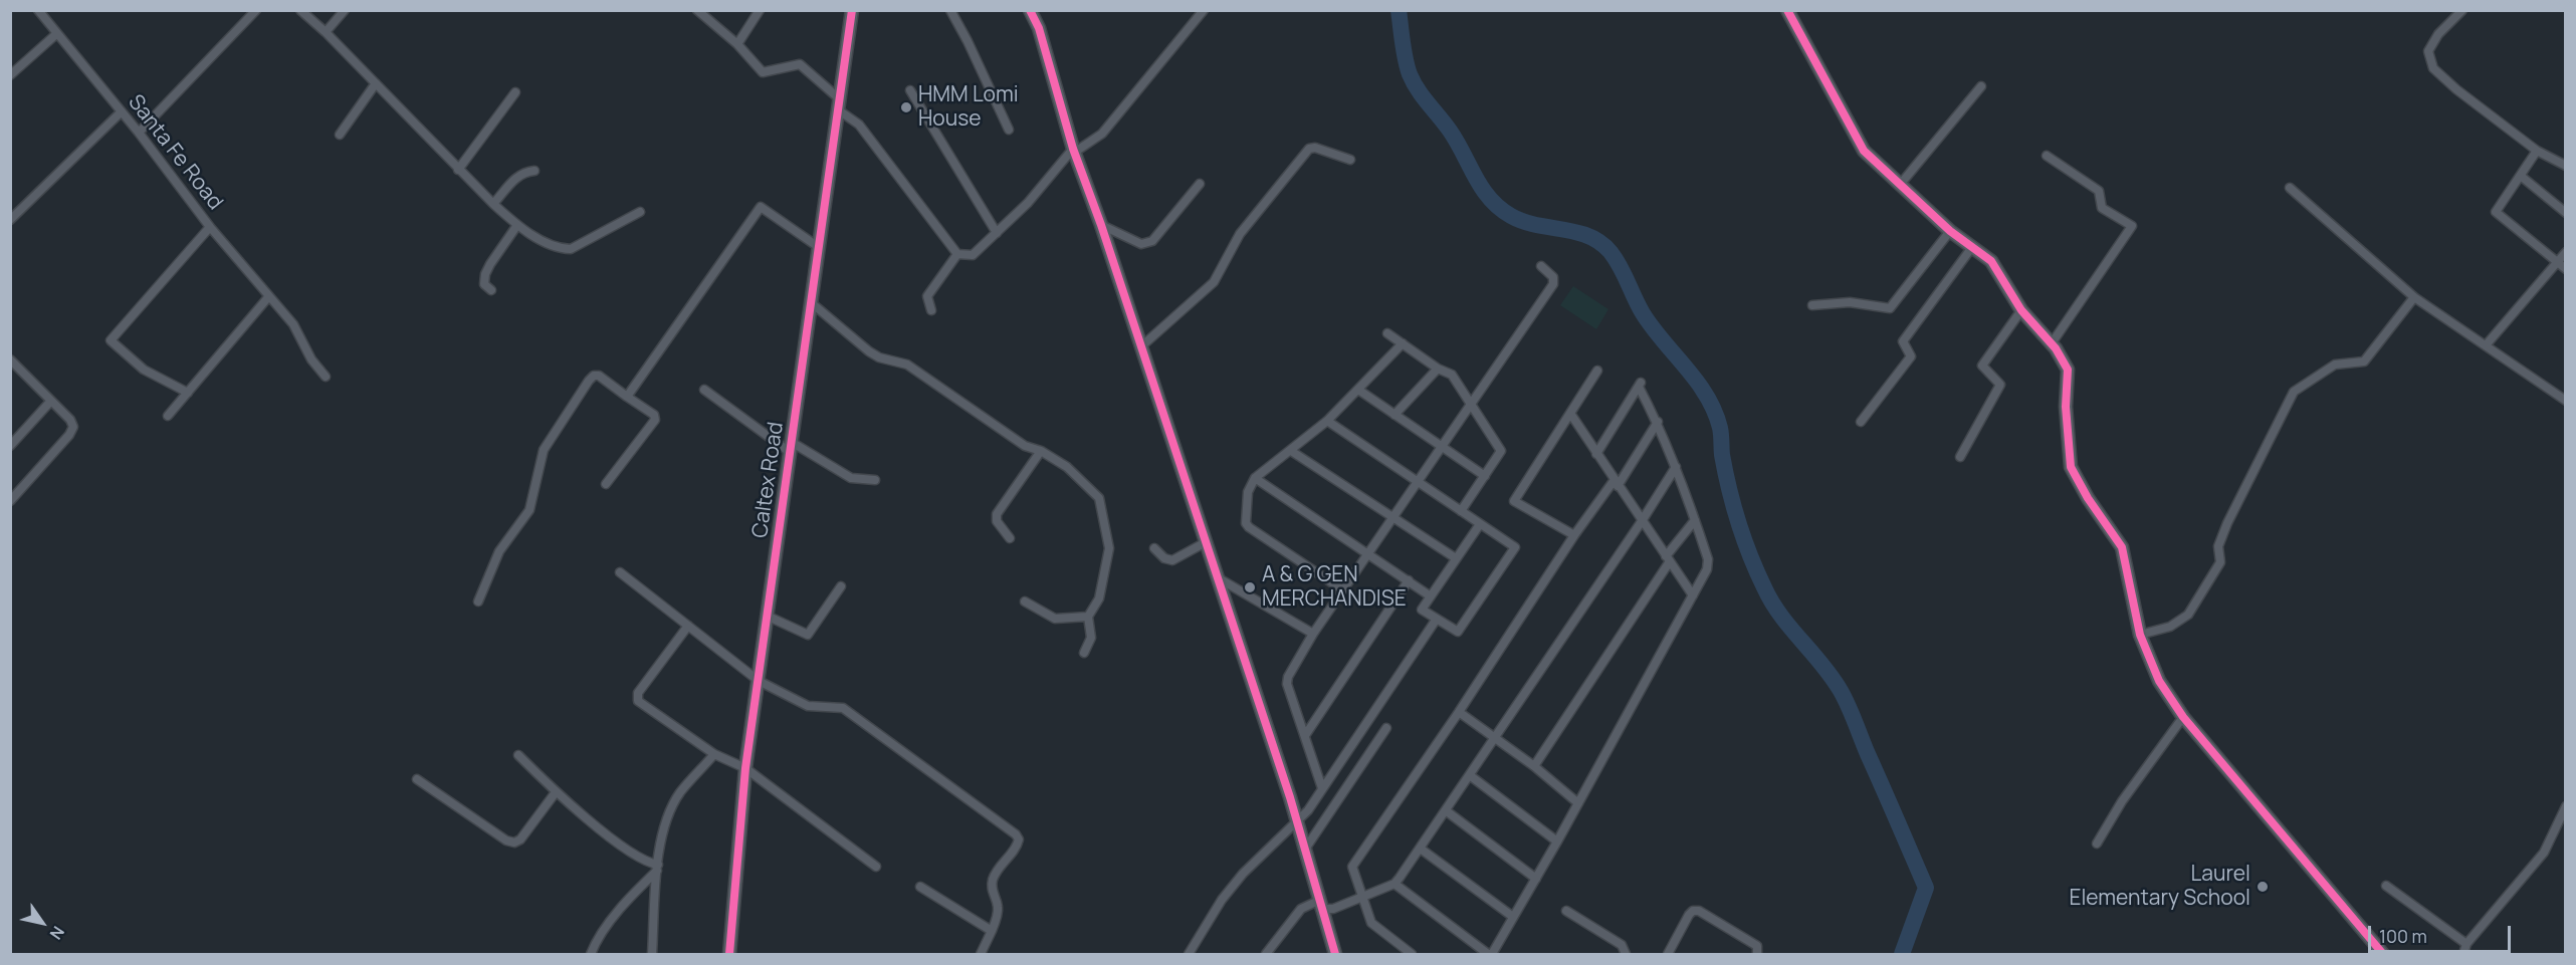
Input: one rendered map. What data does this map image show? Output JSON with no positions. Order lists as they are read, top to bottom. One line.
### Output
{"streets":{"street":["Santa Fe Road","Caltex Road"]},"places":["HMM Lomi House","A & G GEN MERCHANDISE","Laurel Elementary School"],"scale_bar":"100 m","north":"bottom right"}
